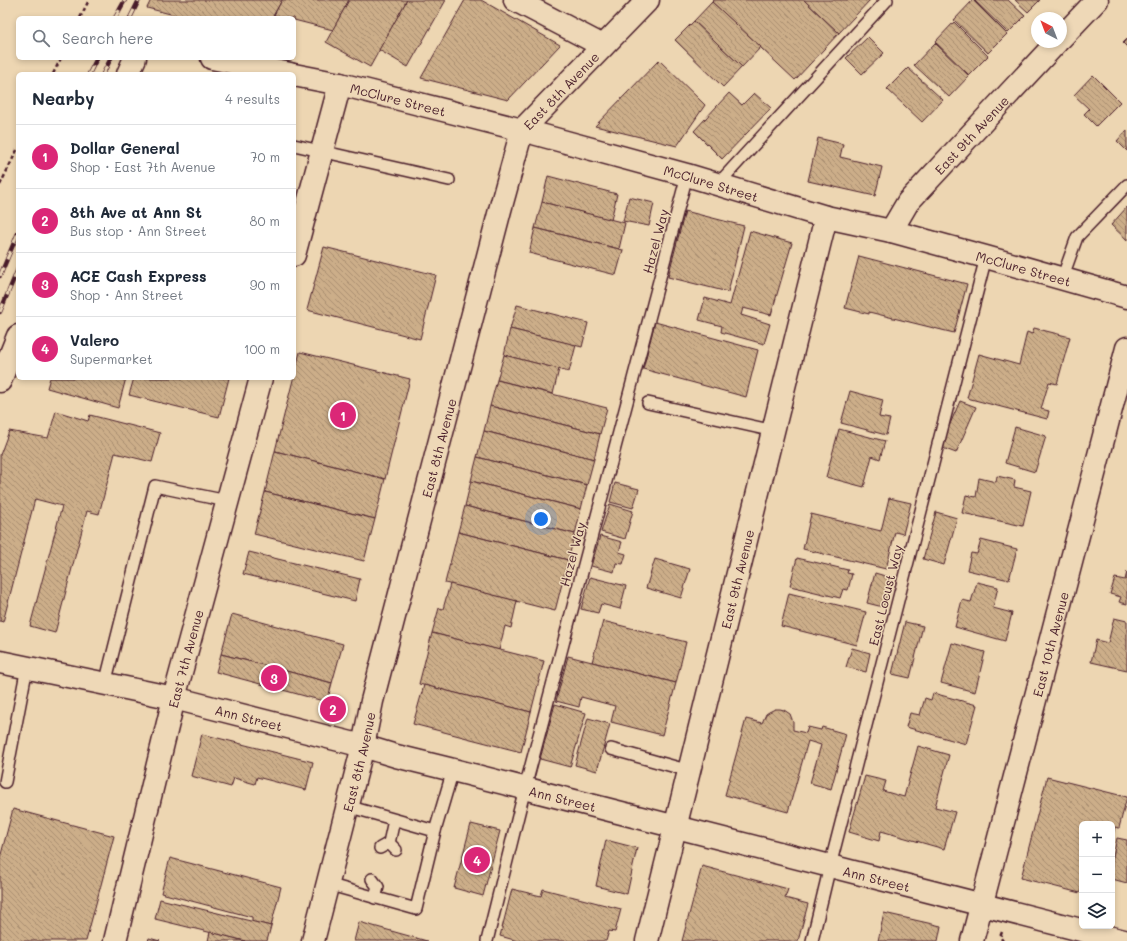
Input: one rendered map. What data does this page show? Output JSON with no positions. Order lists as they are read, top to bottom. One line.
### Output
{"streets":{"street":["East 8th Avenue","McClure Street","East 9th Avenue","East 10th Avenue","East 7th Avenue","Ann Street"],"lane":["Hazel Way","East Locust Way"]},"crossings":[["East 8th Avenue","McClure Street"],["East 8th Avenue","Ann Street"],["McClure Street","East 9th Avenue"],["McClure Street","Hazel Way"],["McClure Street","East Locust Way"],["East 9th Avenue","Ann Street"],["Hazel Way","Ann Street"],["East Locust Way","Ann Street"],["East 10th Avenue","Ann Street"],["East 7th Avenue","Ann Street"]],"north":"top left","page":{"search":"Search here","heading":["Nearby","4 results"],"list":[{"mark":"1","name":"Dollar General","note":"Shop · East 7th Avenue","value":"70 m"},{"mark":"2","name":"8th Ave at Ann St","note":"Bus stop · Ann Street","value":"80 m"},{"mark":"3","name":"ACE Cash Express","note":"Shop · Ann Street","value":"90 m"},{"mark":"4","name":"Valero","note":"Supermarket","value":"100 m"}],"pins":["1","3","2","4"],"map_buttons":["+","−"]}}
